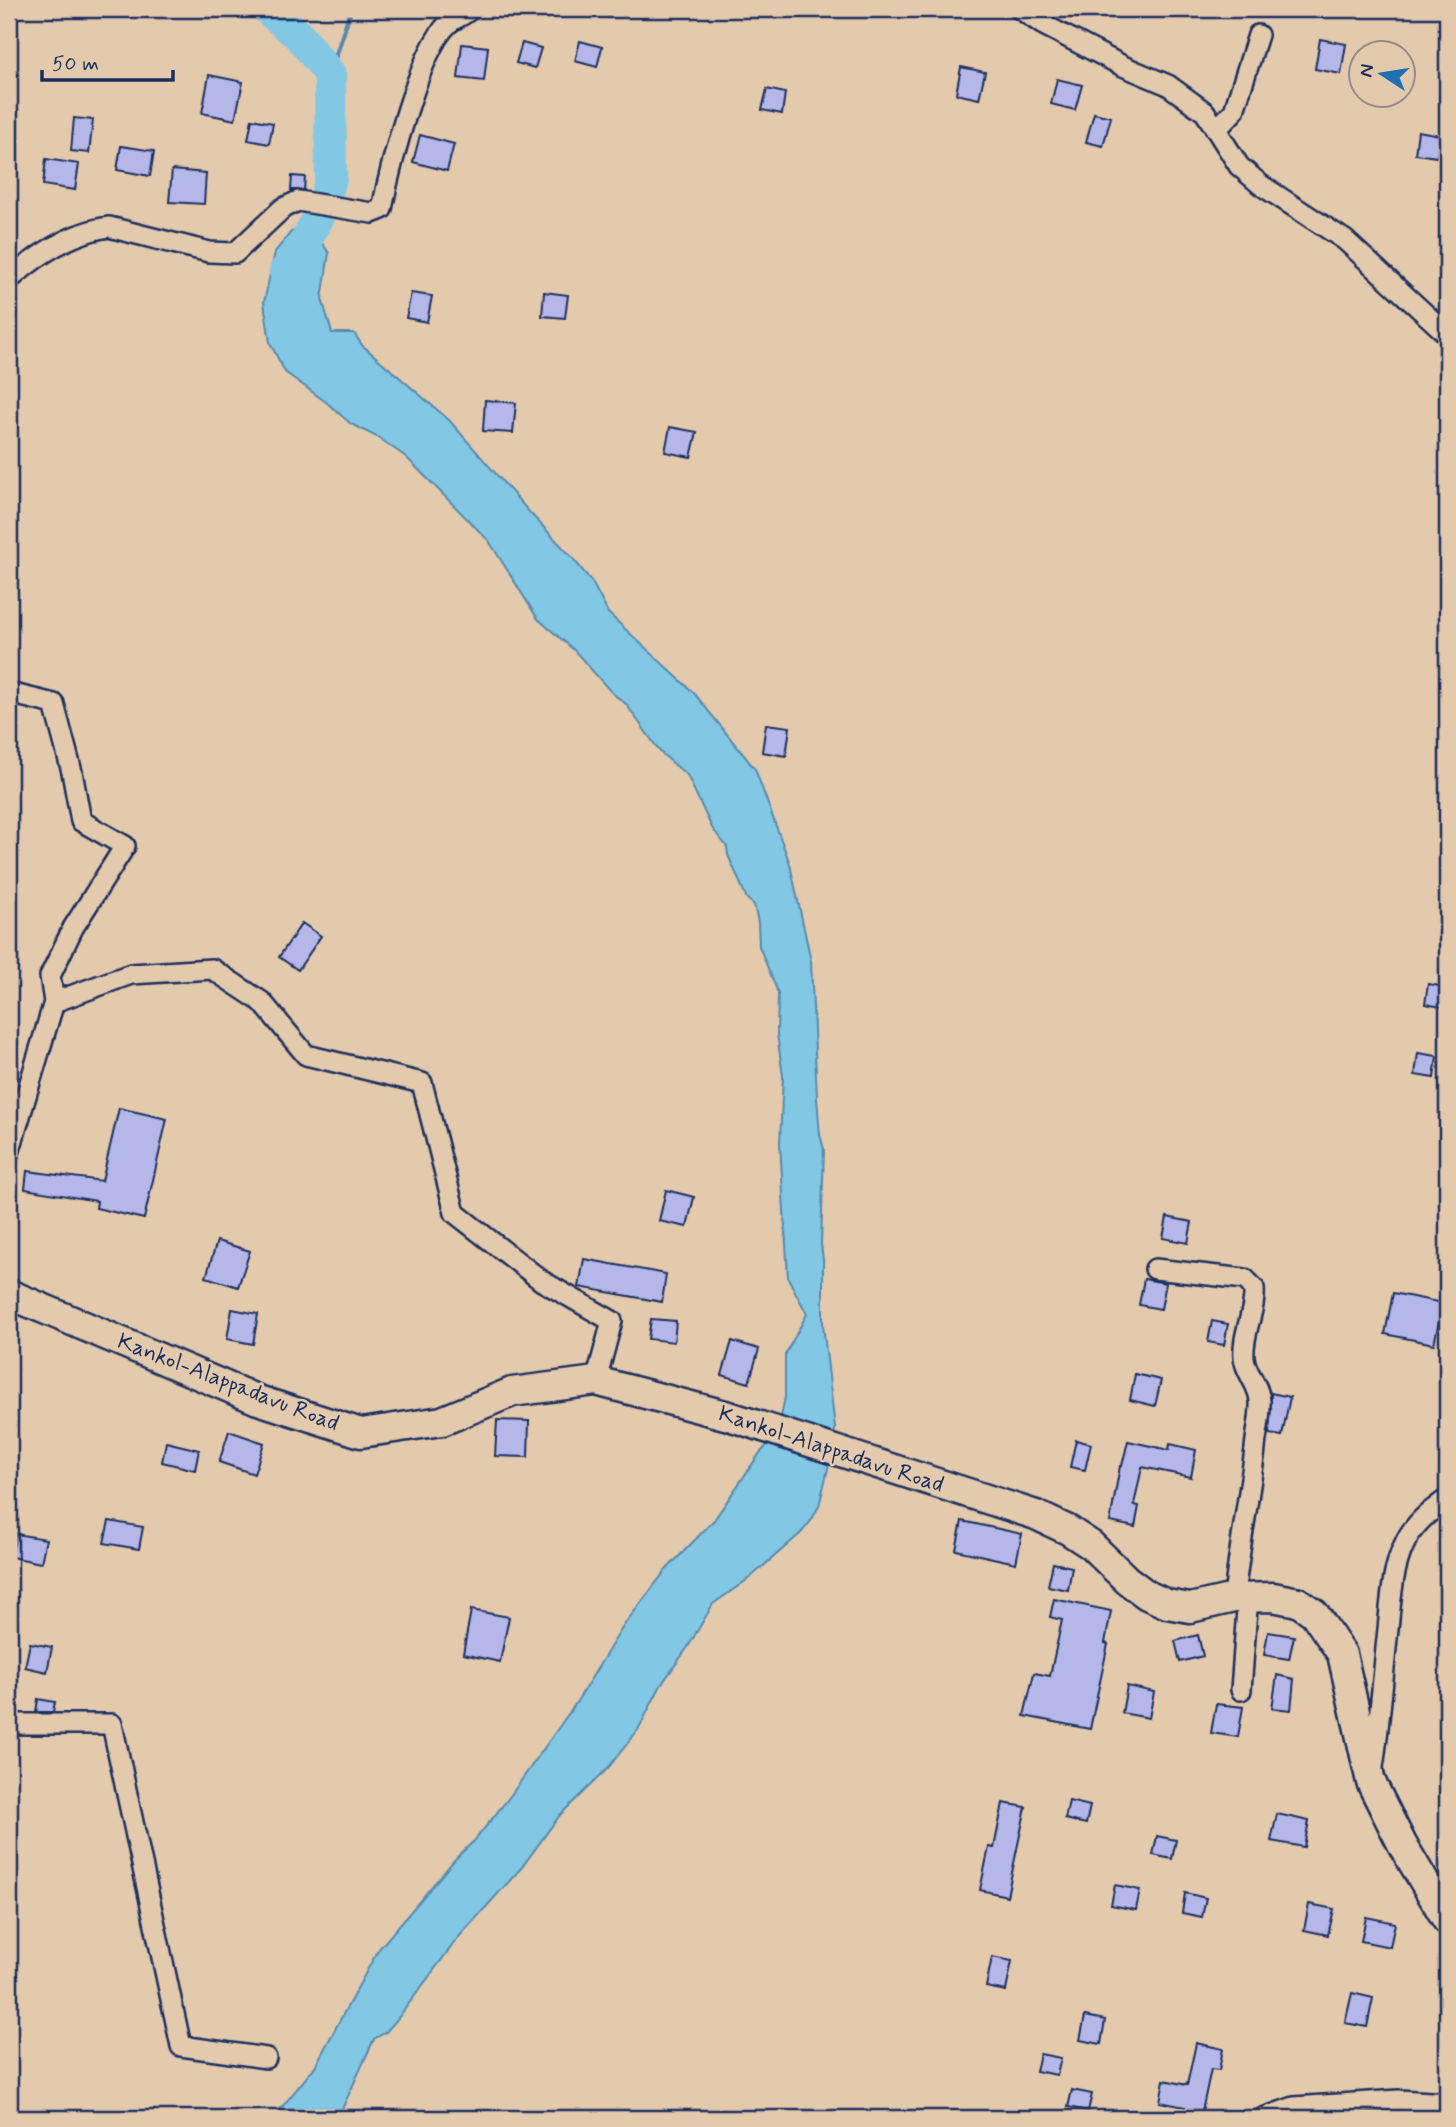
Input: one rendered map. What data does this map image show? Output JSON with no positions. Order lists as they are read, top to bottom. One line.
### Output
{"streets":{"main road":["Kankol-Alappadavu Road"]},"scale_bar":"50 m","north":"left"}
